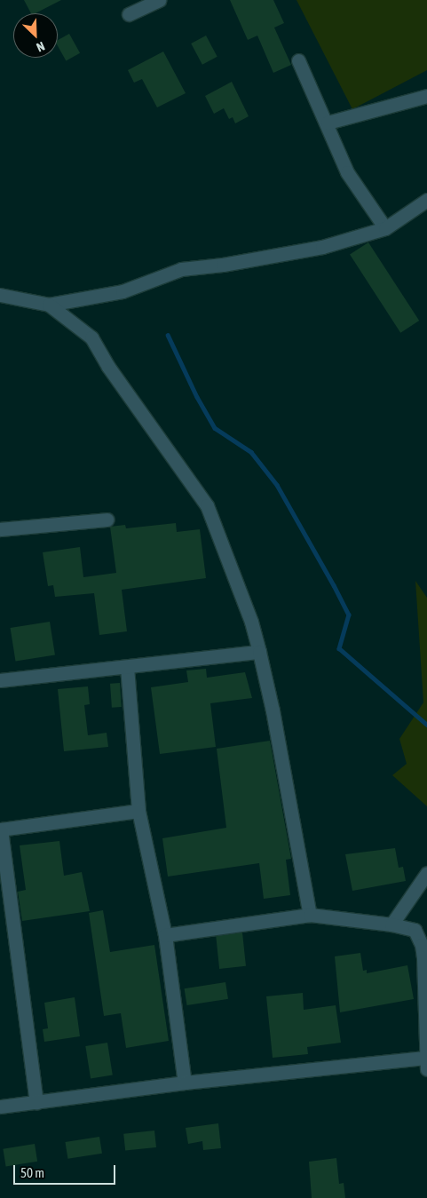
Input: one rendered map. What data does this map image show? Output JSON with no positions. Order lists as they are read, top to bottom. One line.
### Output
{"scale_bar":"50 m","north":"bottom right"}
